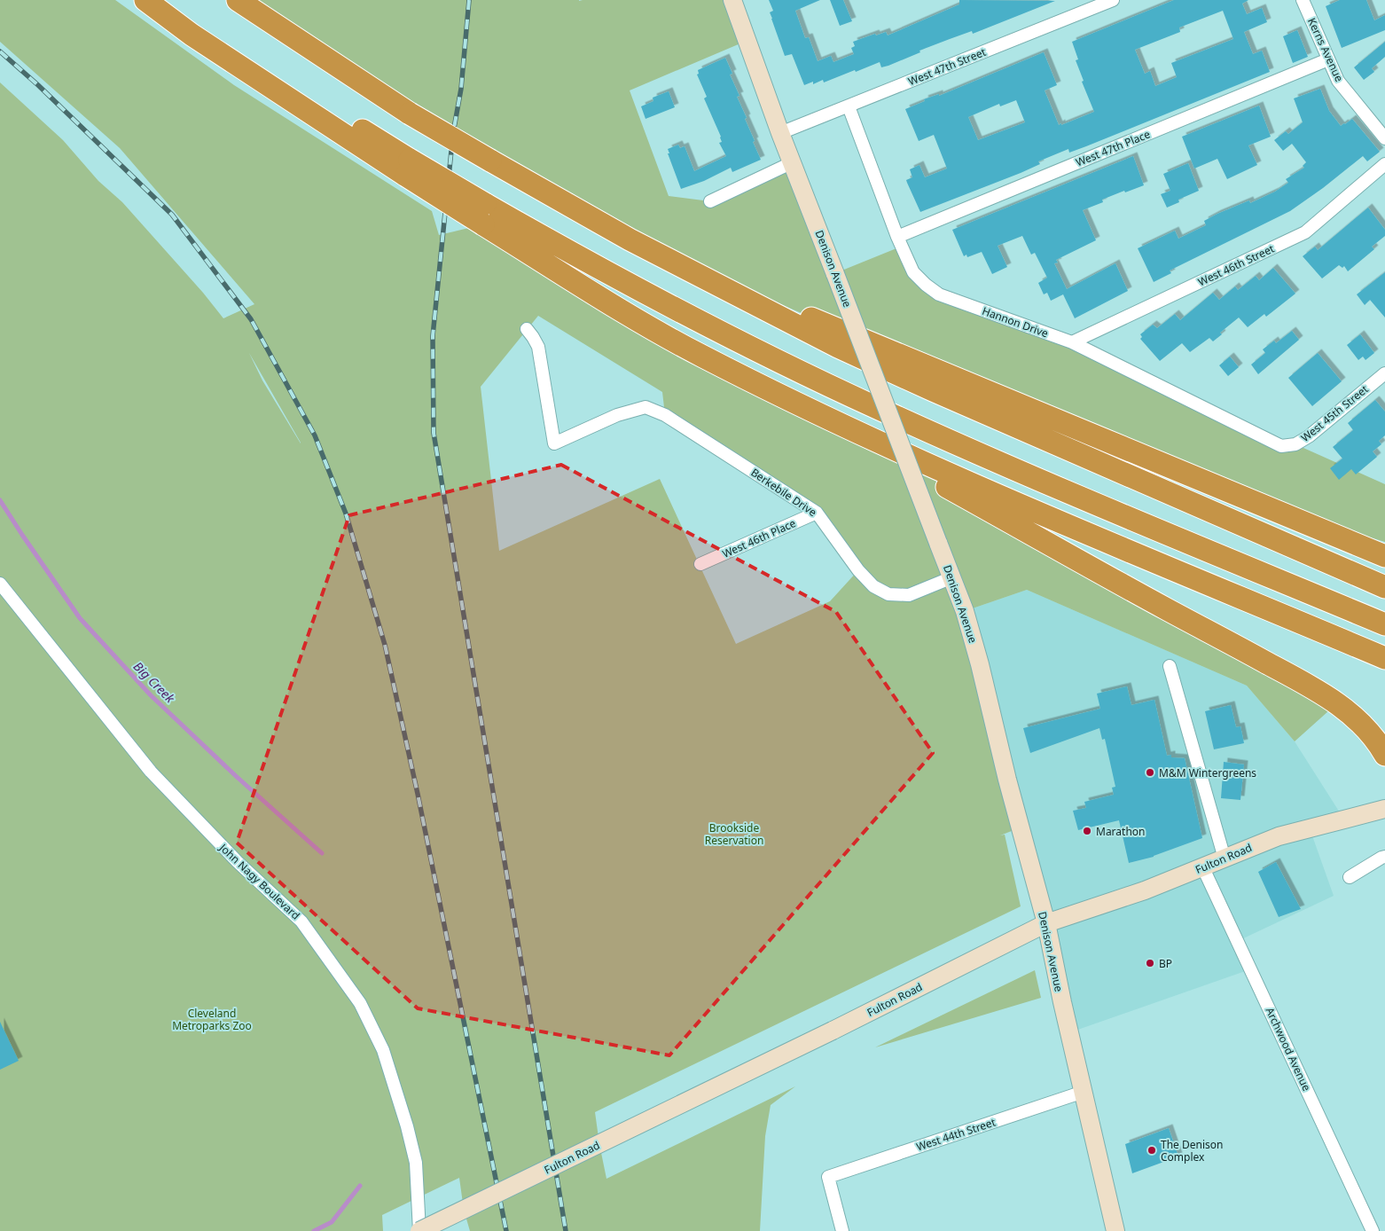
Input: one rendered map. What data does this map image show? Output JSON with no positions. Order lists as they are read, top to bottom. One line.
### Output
{"streets":{"main road":["Denison Avenue","Fulton Road"],"street":["Kerns Avenue","West 47th Street","West 47th Place","West 46th Street","Hannon Drive","West 45th Street","Berkebile Drive","West 46th Place","John Nagy Boulevard","Archwood Avenue","West 44th Street"]},"crossings":[["Kerns Avenue","West 47th Place"],["West 47th Street","Denison Avenue"],["West 47th Street","Hannon Drive"],["West 47th Place","Hannon Drive"],["West 46th Street","Hannon Drive"],["Denison Avenue","Berkebile Drive"],["Denison Avenue","Fulton Road"],["Denison Avenue","West 44th Street"],["Hannon Drive","West 45th Street"],["Berkebile Drive","West 46th Place"],["Fulton Road","John Nagy Boulevard"],["Fulton Road","Archwood Avenue"]],"water":["Big Creek"],"parks":["Brookside Reservation","Cleveland Metroparks Zoo"],"places":["M&M Wintergreens","Marathon","BP","The Denison Complex"]}
